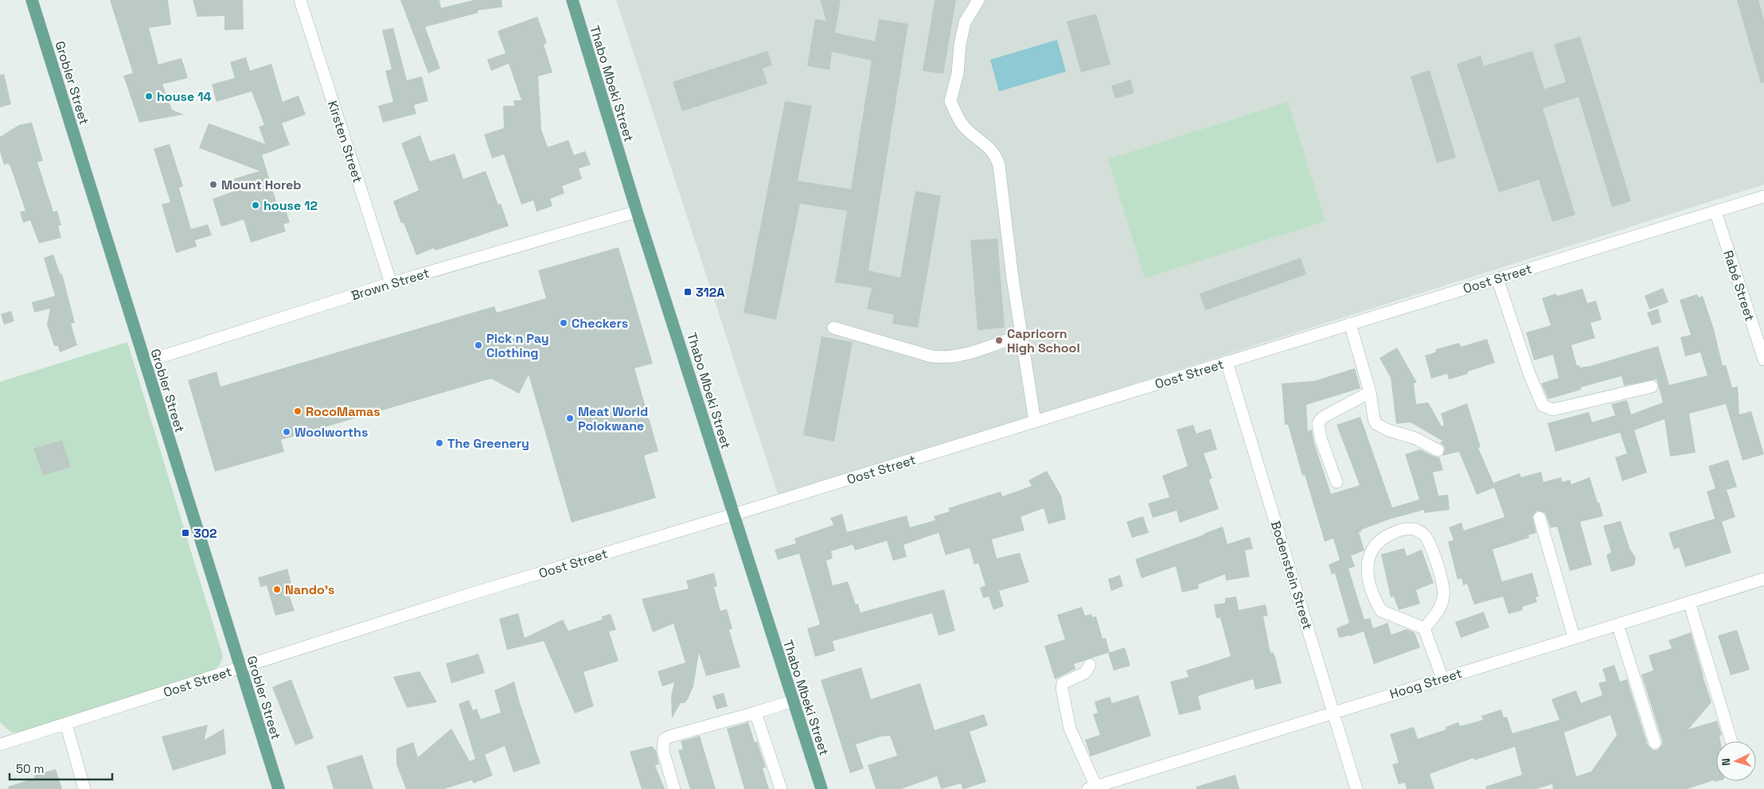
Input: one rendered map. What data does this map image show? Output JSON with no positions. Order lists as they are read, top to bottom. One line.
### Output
{"streets":{"main road":["Grobler Street","Thabo Mbeki Street"],"street":["Kirsten Street","Oost Street","Brown Street","Rabé Street","Bodenstein Street","Hoog Street"]},"crossings":[["Grobler Street","Oost Street"],["Grobler Street","Brown Street"],["Thabo Mbeki Street","Oost Street"],["Thabo Mbeki Street","Brown Street"],["Kirsten Street","Brown Street"],["Oost Street","Rabé Street"],["Oost Street","Bodenstein Street"],["Bodenstein Street","Hoog Street"]],"places":{"other":["house 14","Mount Horeb","house 12","Checkers","Capricorn High School","Pick n Pay Clothing","RocoMamas","Meat World Polokwane","Woolworths","The Greenery","Nando's"],"transit":["312A","302"]},"scale_bar":"50 m","north":"left"}
